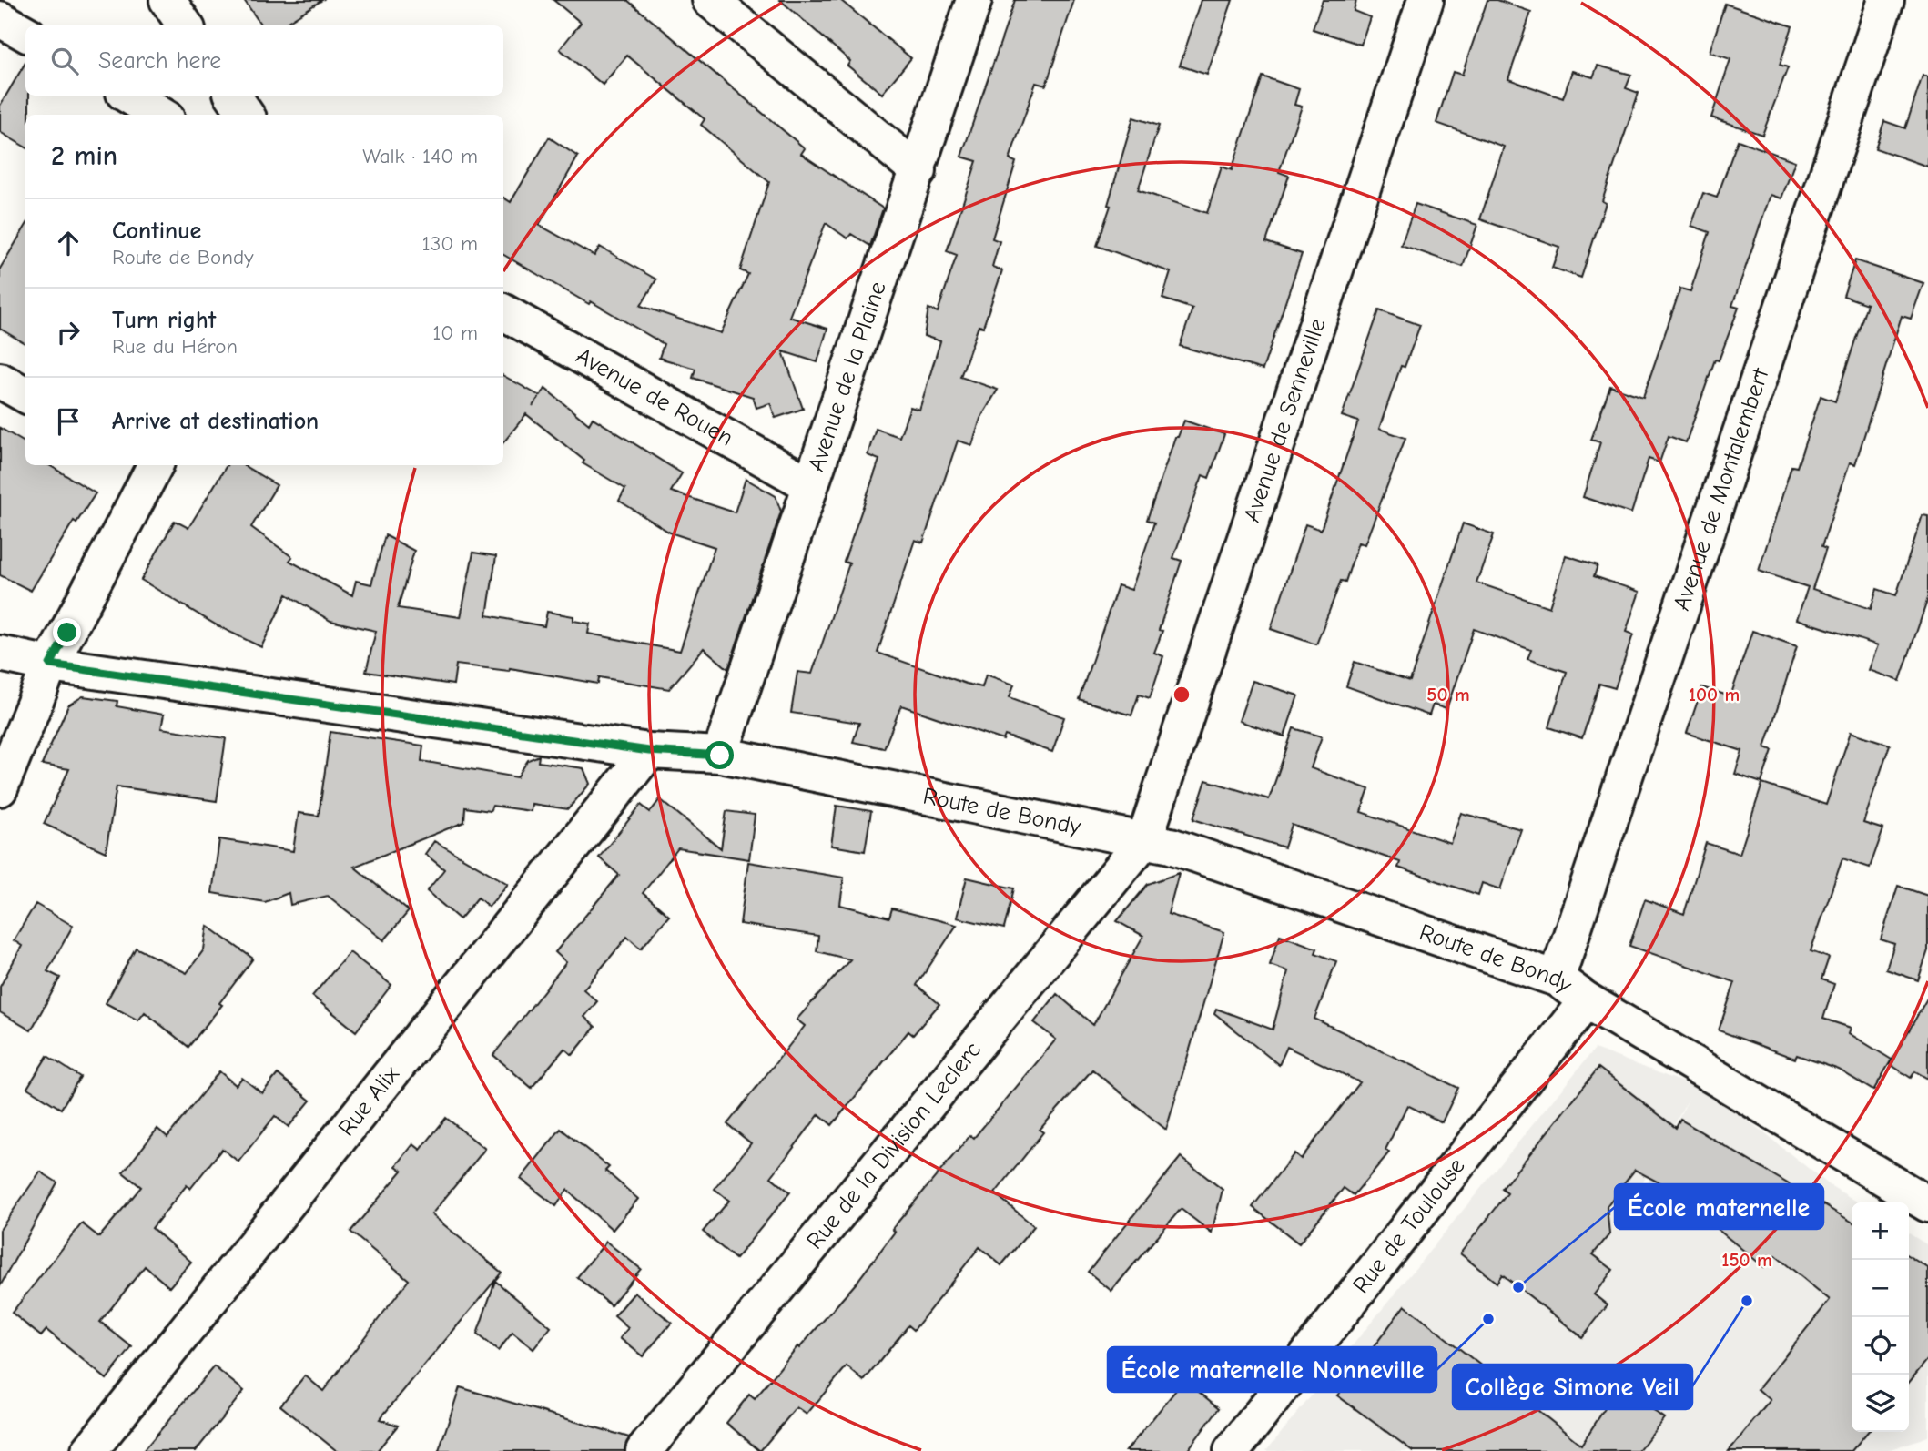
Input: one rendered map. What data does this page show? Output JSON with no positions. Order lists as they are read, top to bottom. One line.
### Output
{"streets":{"street":["Avenue de la Plaine","Avenue de Rouen","Avenue de Senneville","Avenue de Montalembert","Route de Bondy","Rue Alix","Rue de la Division Leclerc","Rue de Toulouse"]},"crossings":[["Avenue de la Plaine","Avenue de Rouen"],["Avenue de la Plaine","Route de Bondy"],["Avenue de Senneville","Route de Bondy"],["Avenue de Senneville","Rue de la Division Leclerc"],["Avenue de Montalembert","Route de Bondy"],["Route de Bondy","Rue Alix"],["Route de Bondy","Rue de la Division Leclerc"],["Route de Bondy","Rue de Toulouse"]],"places":["École maternelle","Collège Simone Veil","École maternelle Nonneville"],"page":{"search":"Search here","heading":["2 min","Walk · 140 m"],"list":[["Continue","Route de Bondy","130 m"],["Turn right","Rue du Héron","10 m"],"Arrive at destination"],"map_buttons":["+","−"]},"rings":["50 m","100 m","150 m"]}
